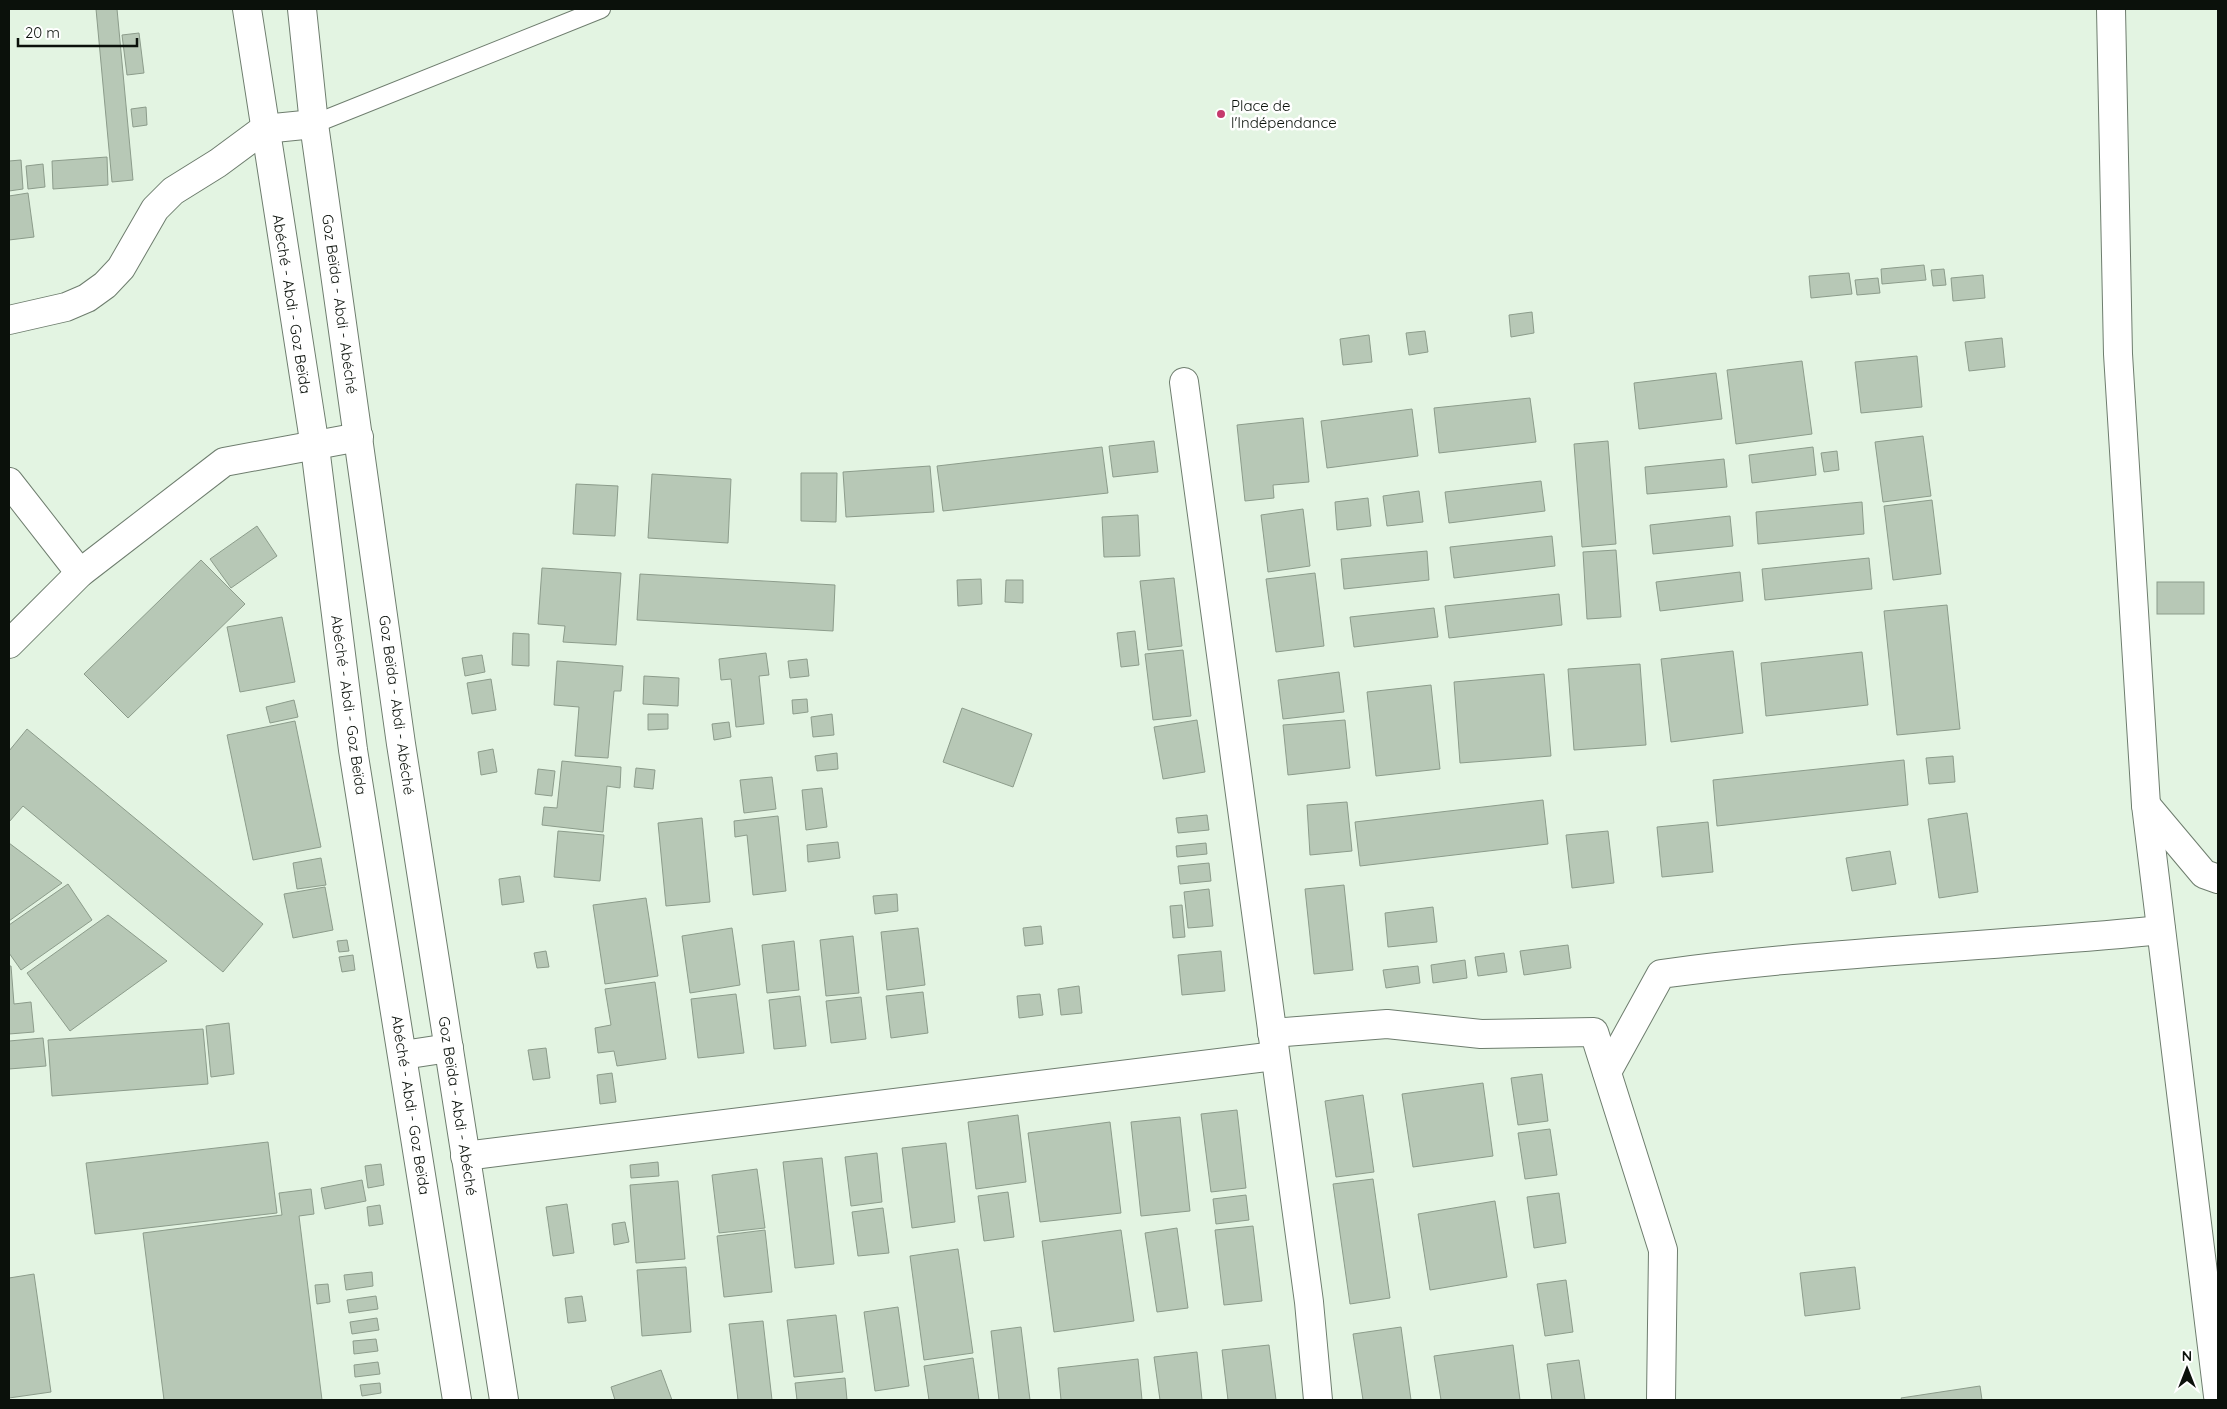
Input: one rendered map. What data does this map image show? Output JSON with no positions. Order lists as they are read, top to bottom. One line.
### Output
{"streets":{"street":["Abéché - Abdi - Goz Beïda","Goz Beïda - Abdi - Abéché"]},"places":["Place de l'Indépendance"],"scale_bar":"20 m","north":"top"}
